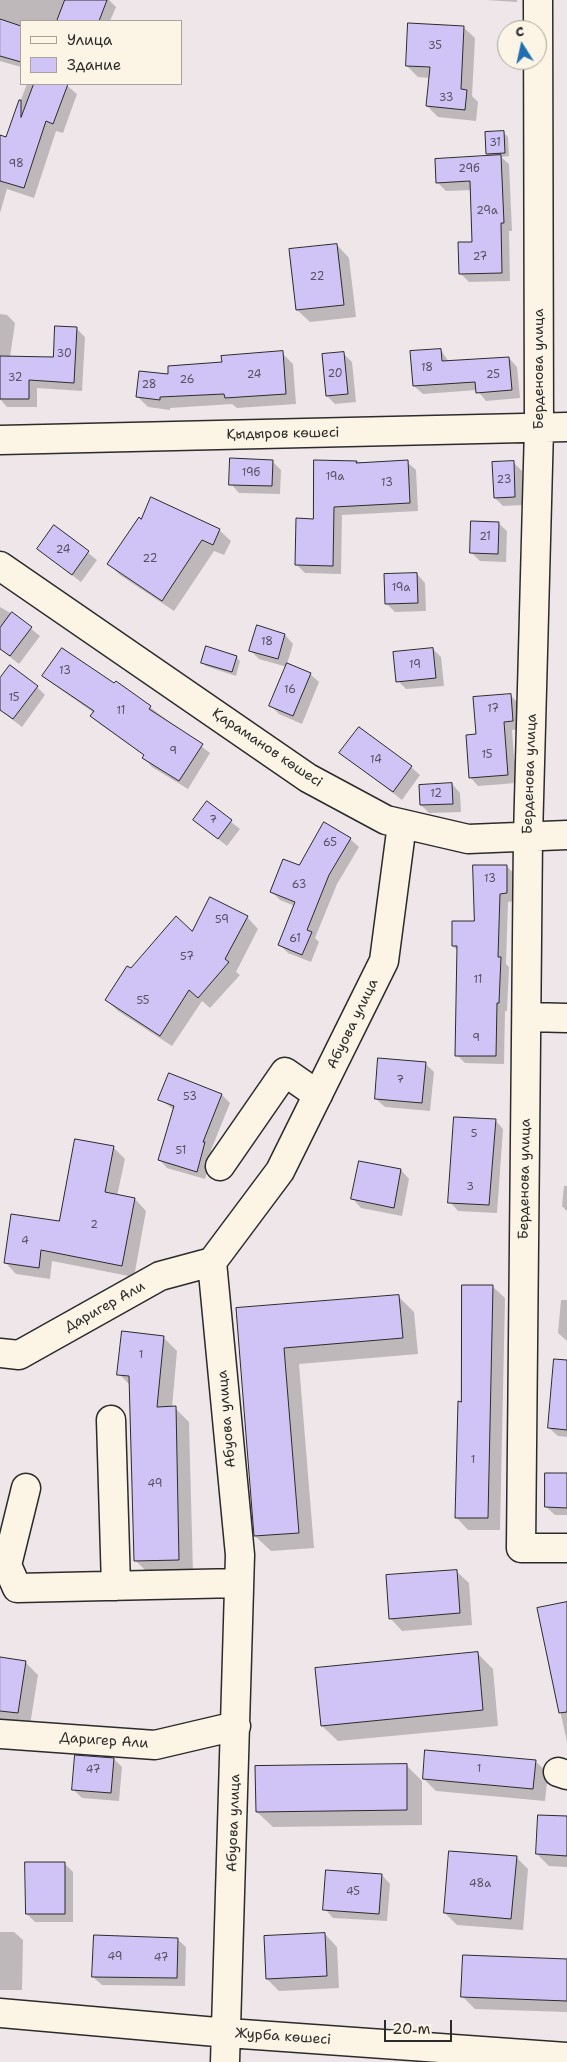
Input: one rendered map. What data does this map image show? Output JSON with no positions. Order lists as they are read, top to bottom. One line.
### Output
{"streets":{"street":["Берденова улица","Қыдыров көшесі","Қараманов көшесі","Абуова улица","Даригер Али","Журба көшесі"]},"crossings":[["Берденова улица","Қыдыров көшесі"],["Берденова улица","Қараманов көшесі"],["Қараманов көшесі","Абуова улица"],["Абуова улица","Даригер Али"],["Абуова улица","Журба көшесі"]],"house_numbers":["35","33","31","98","29б","29а","27","22","30","18","20","24","25","32","26","28","19б","19а","23","13","21","24","22","19а","18","19","13","16","15","17","11","9","15","14","12","7","65","13","63","59","61","57","11","55","9","7","53","5","51","3","2","4","1","1","49","1","47","48а","45","49","47"],"legend":["Улица","Здание"],"scale_bar":"20 m","north":"top"}
